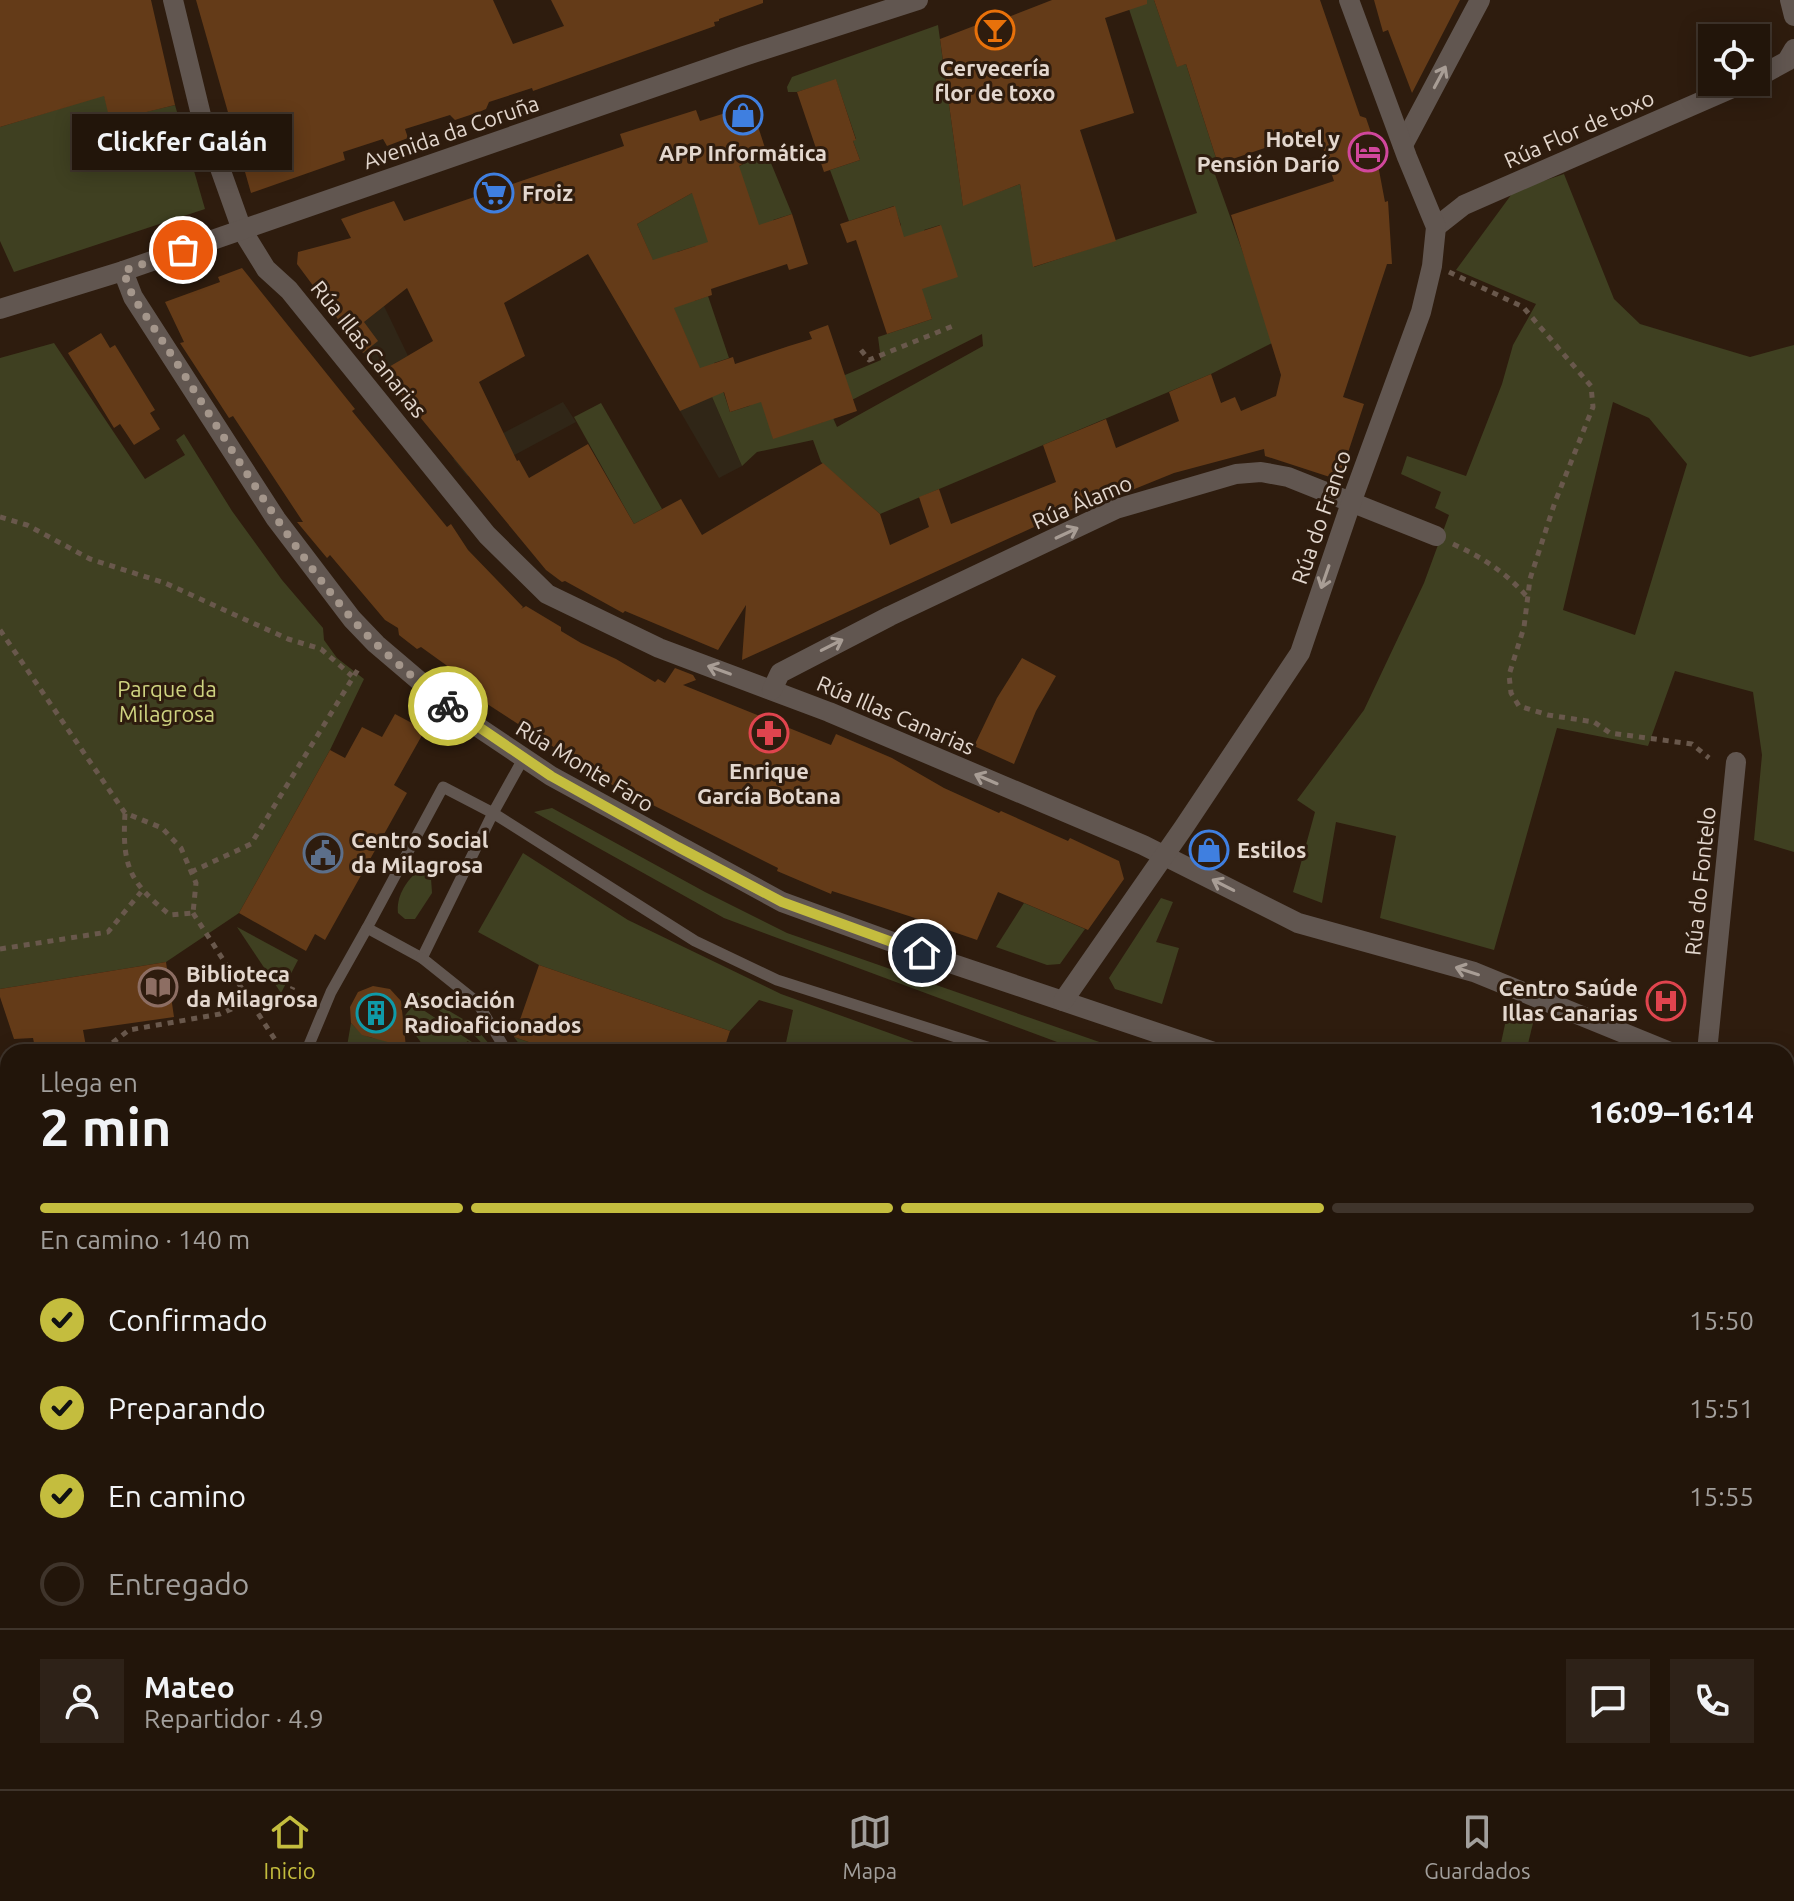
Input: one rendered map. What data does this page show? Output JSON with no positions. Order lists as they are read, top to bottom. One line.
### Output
{"streets":{"street":["Rúa Flor de toxo","Avenida da Coruña","Rúa Illas Canarias","Rúa Álamo","Rúa do Franco","Rúa Monte Faro","Rúa do Fontelo"]},"crossings":[["Rúa Flor de toxo","Rúa do Franco"],["Avenida da Coruña","Rúa Illas Canarias"],["Avenida da Coruña","Rúa Monte Faro"],["Rúa Illas Canarias","Rúa Álamo"],["Rúa Illas Canarias","Rúa do Franco"],["Rúa Álamo","Rúa do Franco"],["Rúa do Franco","Rúa Monte Faro"]],"one_way":["Rúa Illas Canarias","Rúa Álamo","Rúa do Franco"],"parks":["Parque da Milagrosa"],"places":{"bar":["Cervecería flor de toxo"],"shop":["APP Informática","Estilos"],"hotel":["Hotel y Pensión Darío"],"supermarket":["Froiz"],"other":["Clickfer Galán"],"pharmacy":["Enrique García Botana"],"public building":["Centro Social da Milagrosa"],"library":["Biblioteca da Milagrosa"],"hospital":["Centro Saúde Illas Canarias"],"building":["Asociación Radioaficionados"]},"page":{"bubble":"Clickfer Galán","heading":["2 min","Llega en","16:09–16:14"],"panel":["Mateo","Repartidor · 4.9"],"bar":"En camino · 140 m","list":[["Confirmado","15:50"],["Preparando","15:51"],["En camino","15:55"],"Entregado"],"tabs":["Inicio","Mapa","Guardados"]}}
